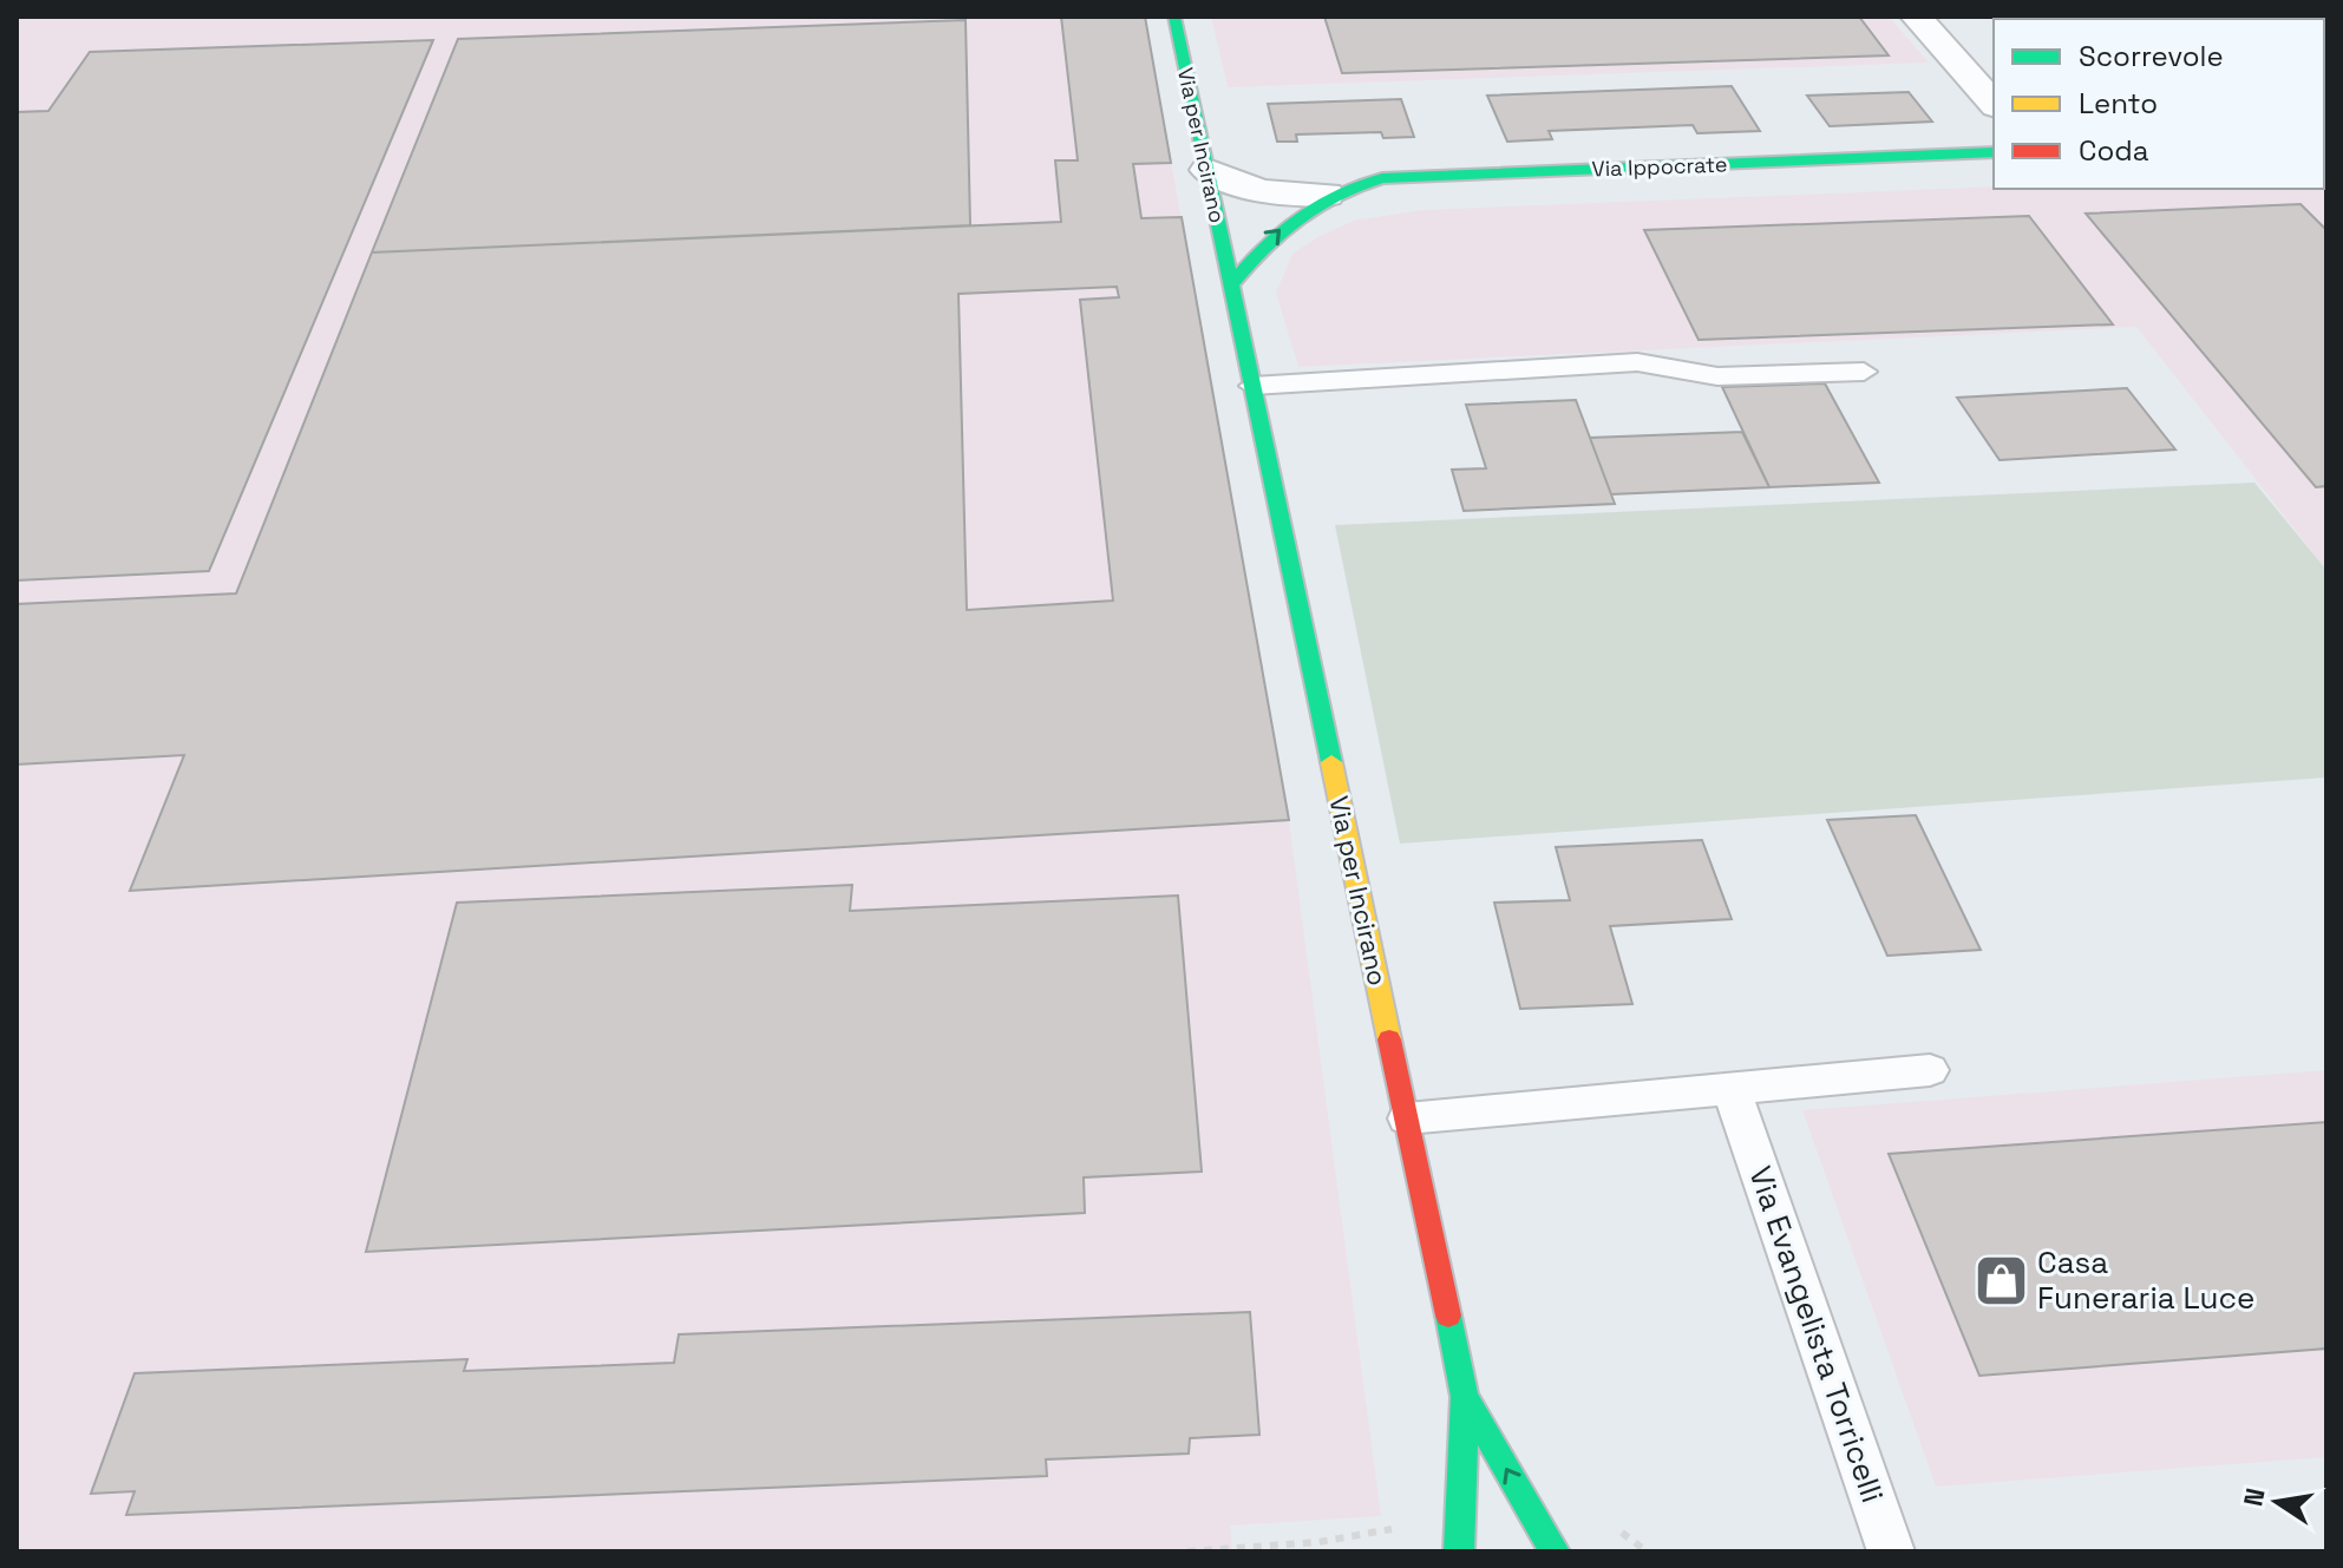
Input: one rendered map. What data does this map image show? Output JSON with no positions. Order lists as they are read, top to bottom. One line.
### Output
{"streets":{"street":["Via per Incirano","Via Ippocrate"],"lane":["Via Evangelista Torricelli"]},"crossings":[["Via per Incirano","Via Ippocrate"]],"places":{"shop":["Casa Funeraria Luce"]},"legend":["Scorrevole","Lento","Coda"],"north":"left"}
